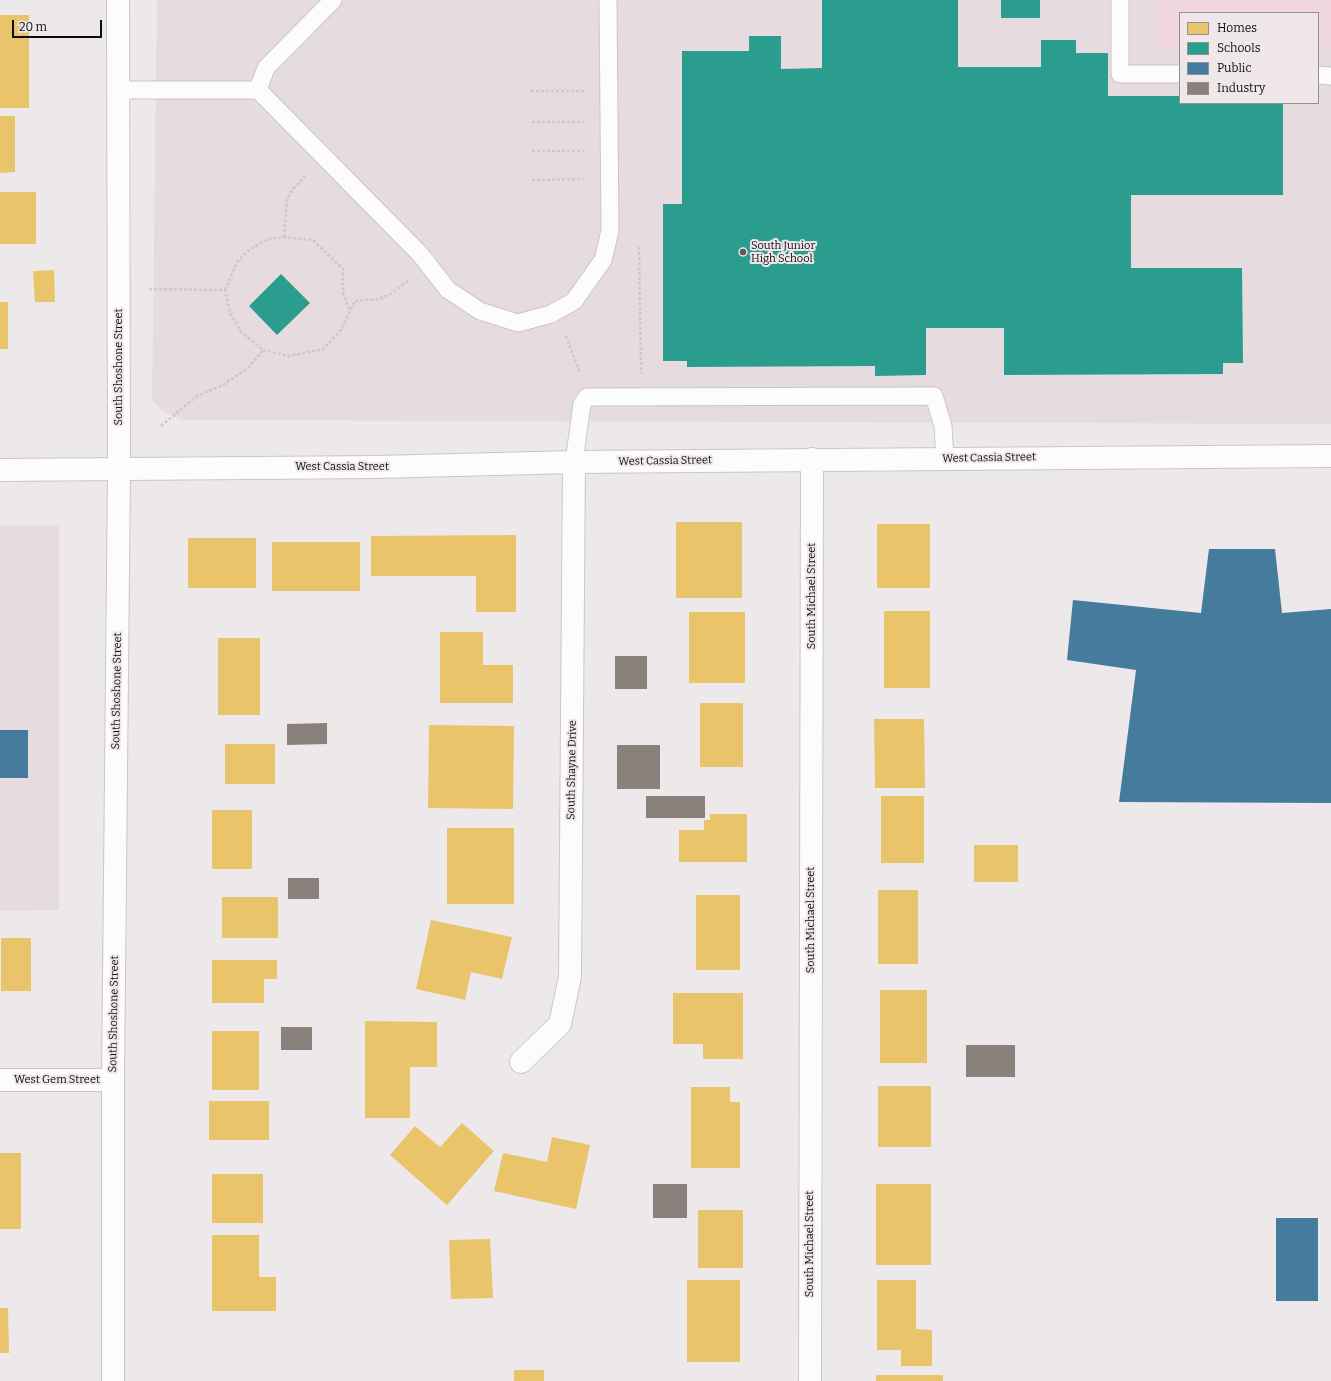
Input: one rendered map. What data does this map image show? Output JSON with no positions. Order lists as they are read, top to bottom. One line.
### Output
{"streets":{"street":["South Shoshone Street","West Cassia Street","South Michael Street","South Shayne Drive","West Gem Street"]},"crossings":[["South Shoshone Street","West Cassia Street"],["South Shoshone Street","West Gem Street"],["West Cassia Street","South Michael Street"],["West Cassia Street","South Shayne Drive"]],"places":["South Junior High School"],"legend":["Homes","Schools","Public","Industry"],"scale_bar":"20 m"}
